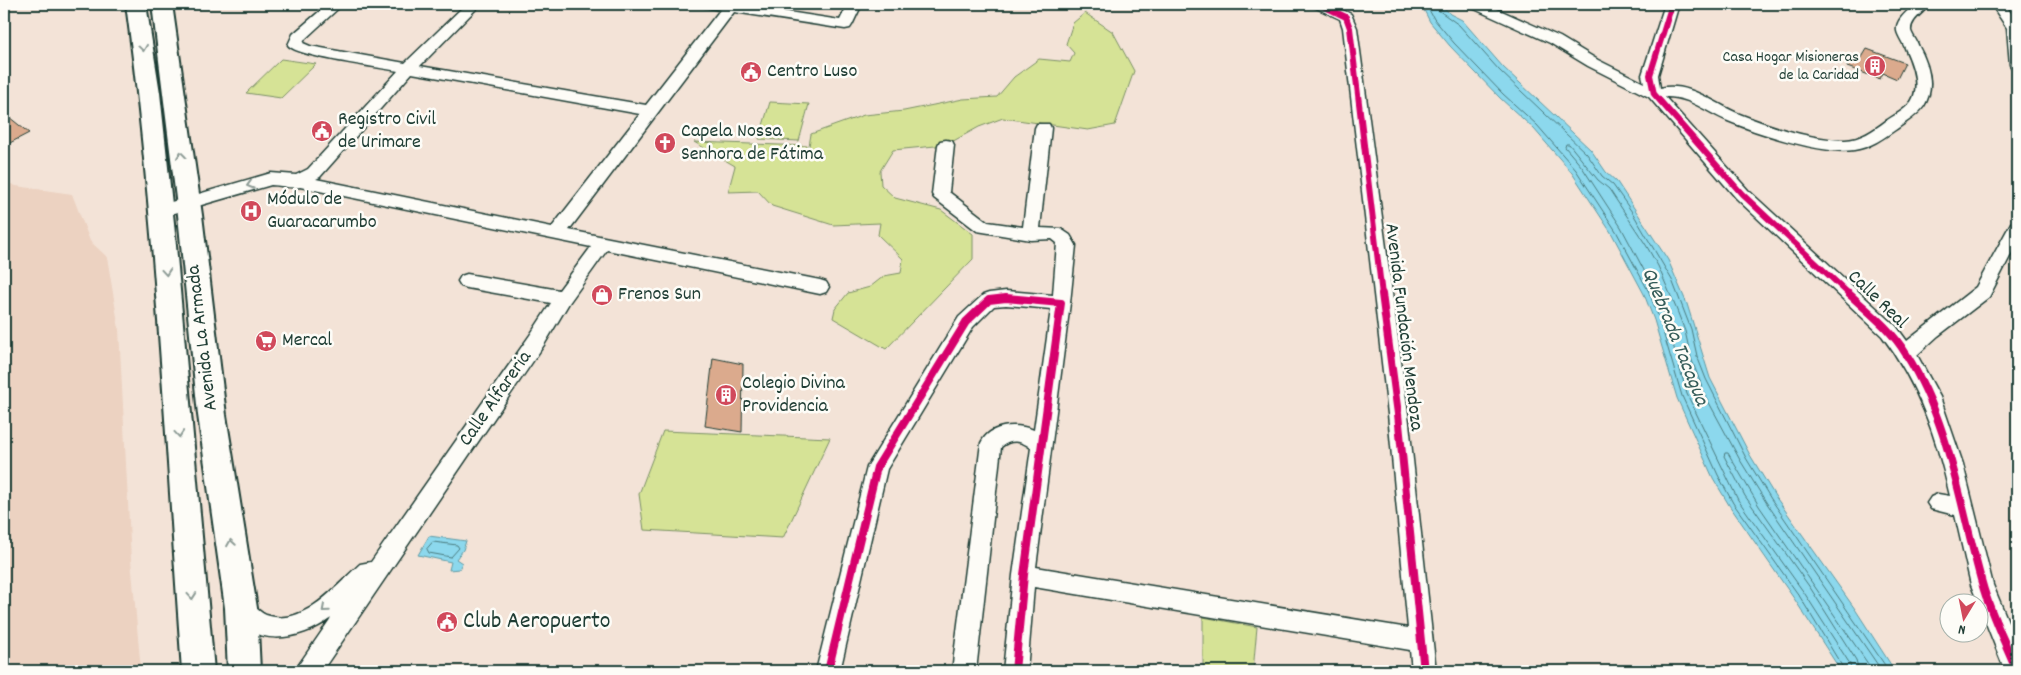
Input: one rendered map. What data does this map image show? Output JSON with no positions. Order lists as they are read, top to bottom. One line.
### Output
{"streets":{"main road":["Avenida La Armada"],"street":["Calle Real","Avenida Fundación Mendoza","Calle Alfareria"]},"crossings":[["Avenida La Armada","Calle Alfareria"]],"water":["Quebrada Tacagua"],"places":{"building":["Casa Hogar Misioneras de la Caridad","Colegio Divina Providencia"],"public building":["Centro Luso","Registro Civil de Urimare","Club Aeropuerto"],"church":["Capela Nossa Senhora de Fátima"],"hospital":["Módulo de Guaracarumbo"],"shop":["Frenos Sun"],"supermarket":["Mercal"]},"north":"bottom"}
